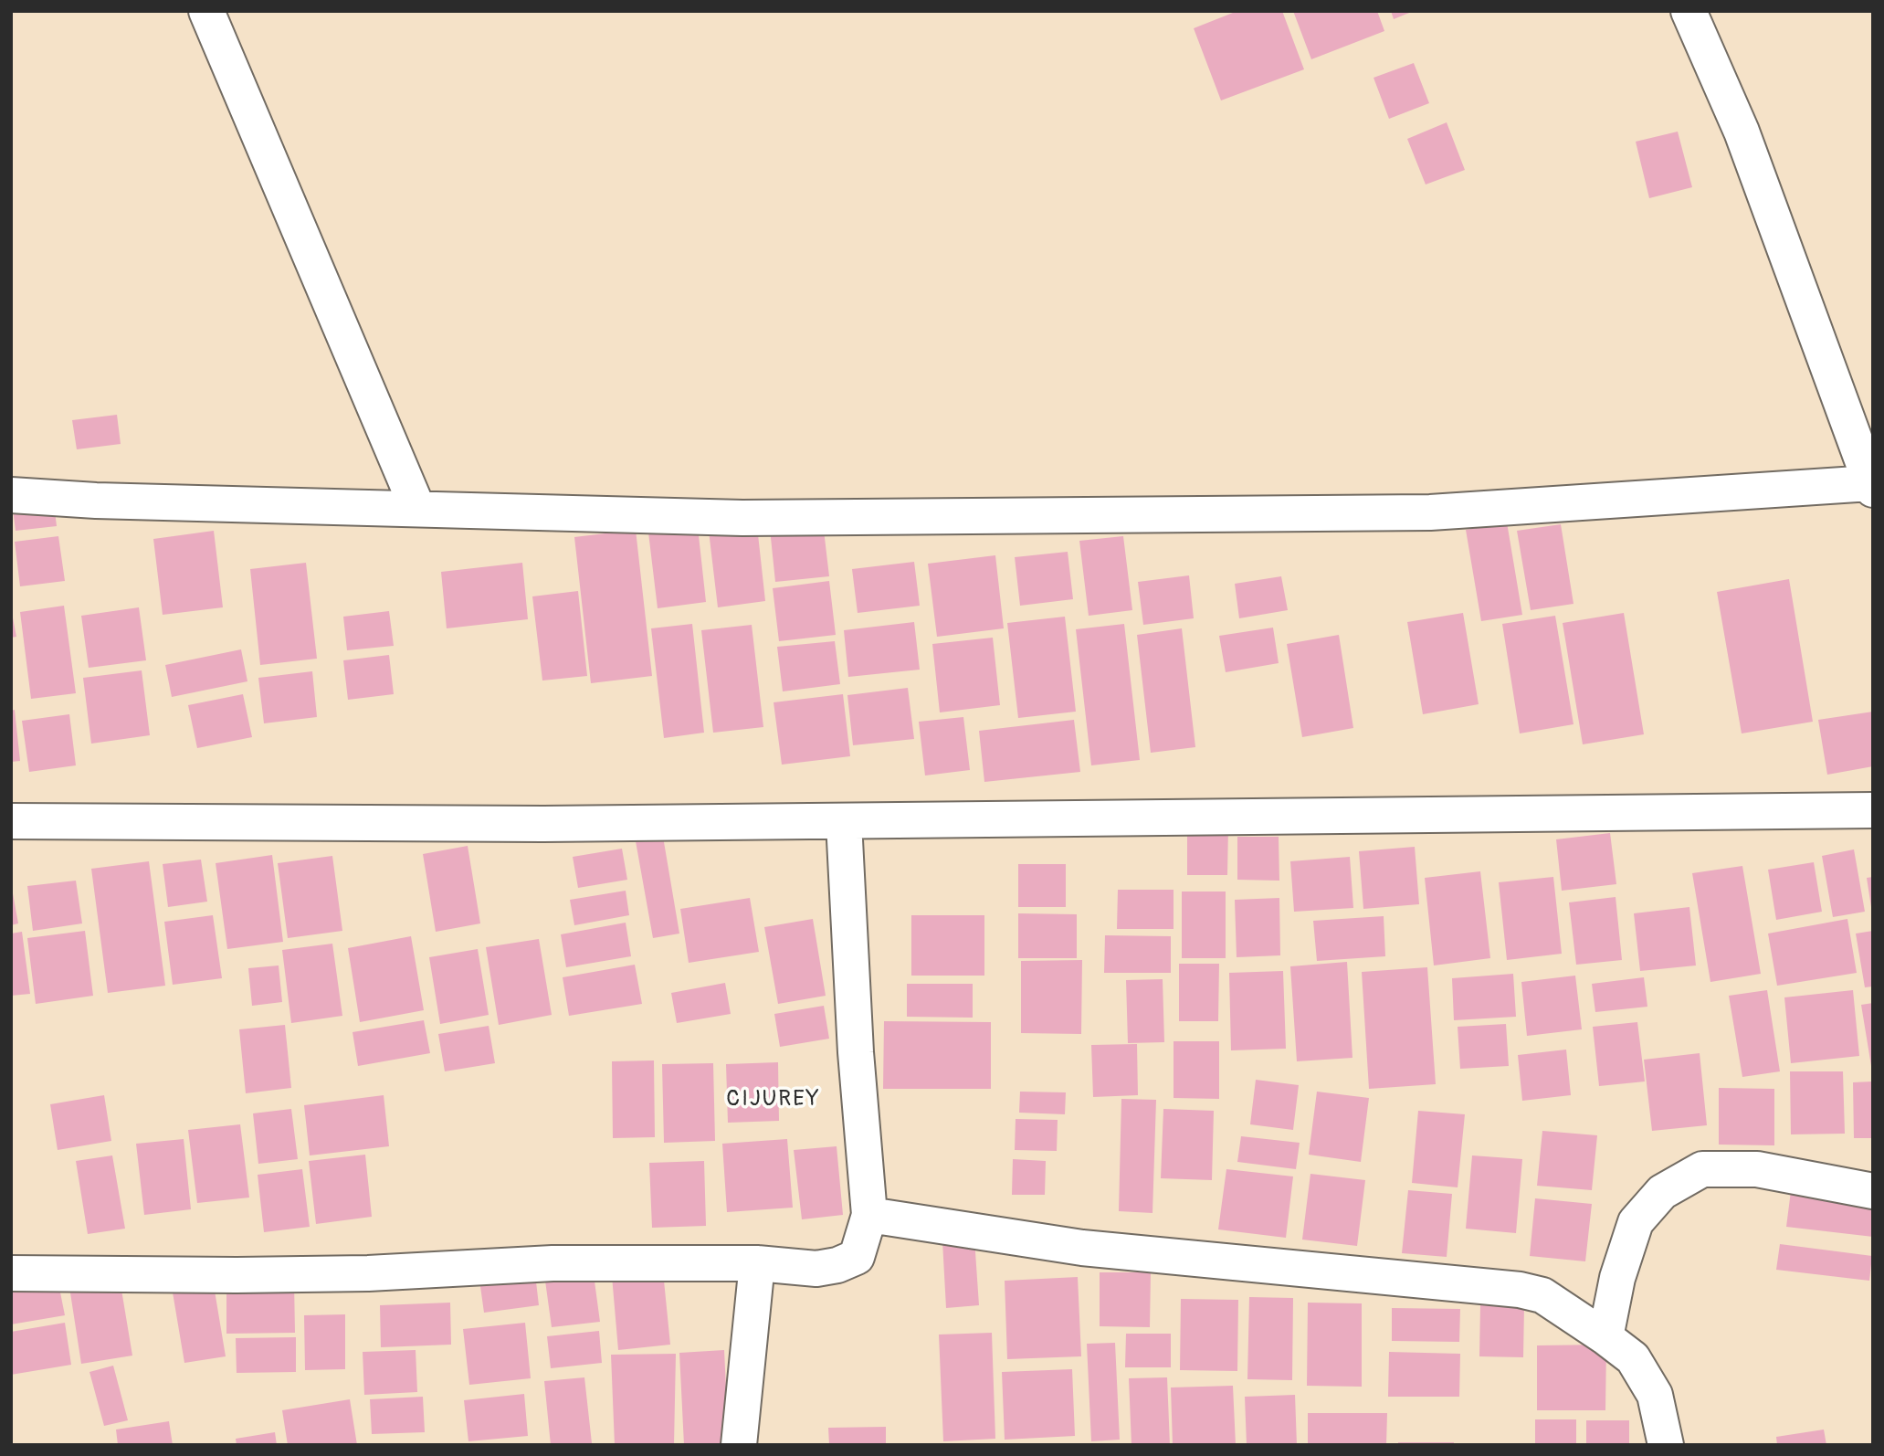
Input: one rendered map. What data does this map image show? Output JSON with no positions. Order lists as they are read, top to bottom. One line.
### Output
{"districts":["CIJUREY"]}
